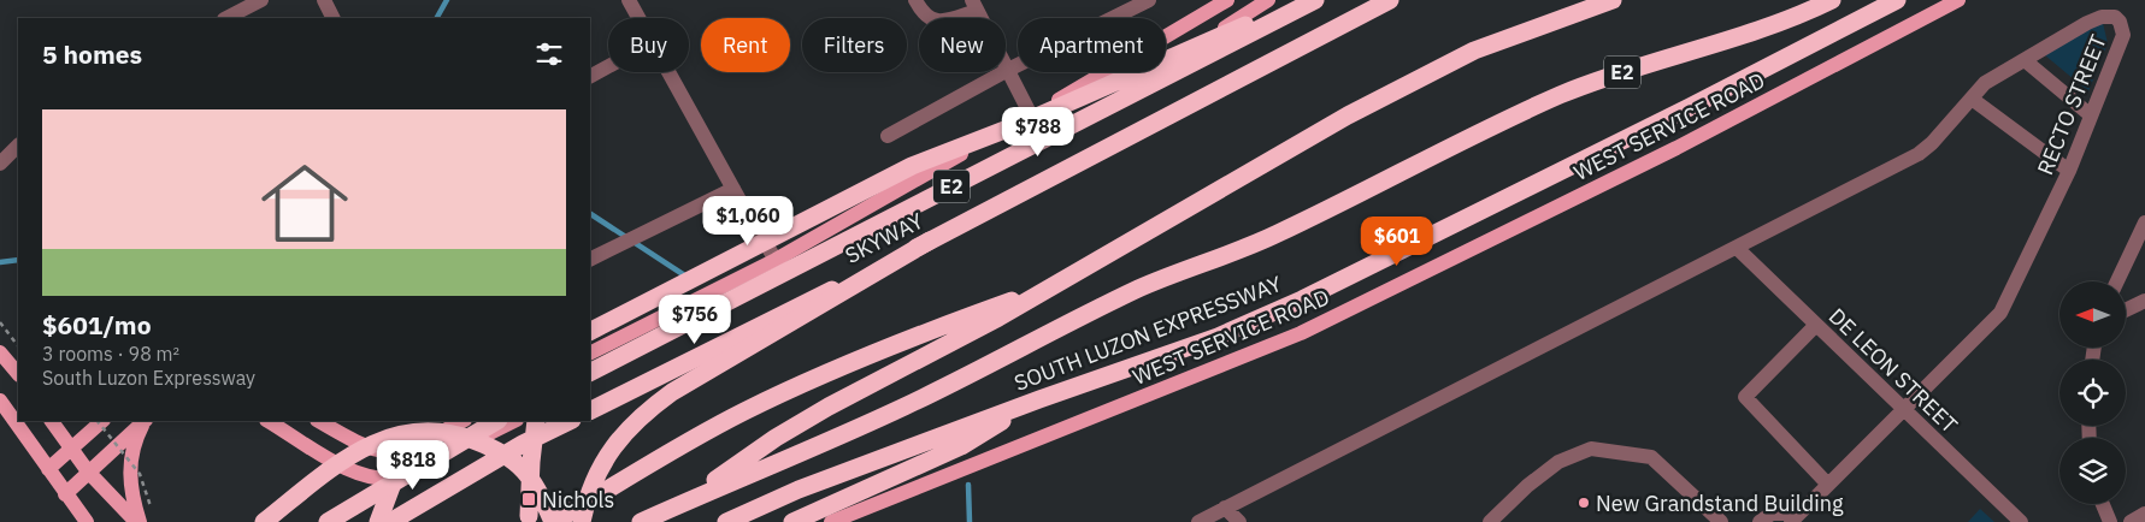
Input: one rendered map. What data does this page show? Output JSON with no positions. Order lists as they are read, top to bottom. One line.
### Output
{"streets":{"highway":["E2","SKYWAY","SOUTH LUZON EXPRESSWAY"],"main road":["WEST SERVICE ROAD"],"street":["RECTO STREET","DE LEON STREET"]},"crossings":[["RECTO STREET","DE LEON STREET"]],"places":{"transit":["Nichols"],"other":["New Grandstand Building"]},"north":"left","page":{"chip":["Buy","Rent","Filters","New","Apartment"],"heading":"5 homes","list":[{"name":"$601/mo","note":"3 rooms · 98 m² · South Luzon Expressway"}],"price":["$788","$1,060","$601","$756","$818"]}}
